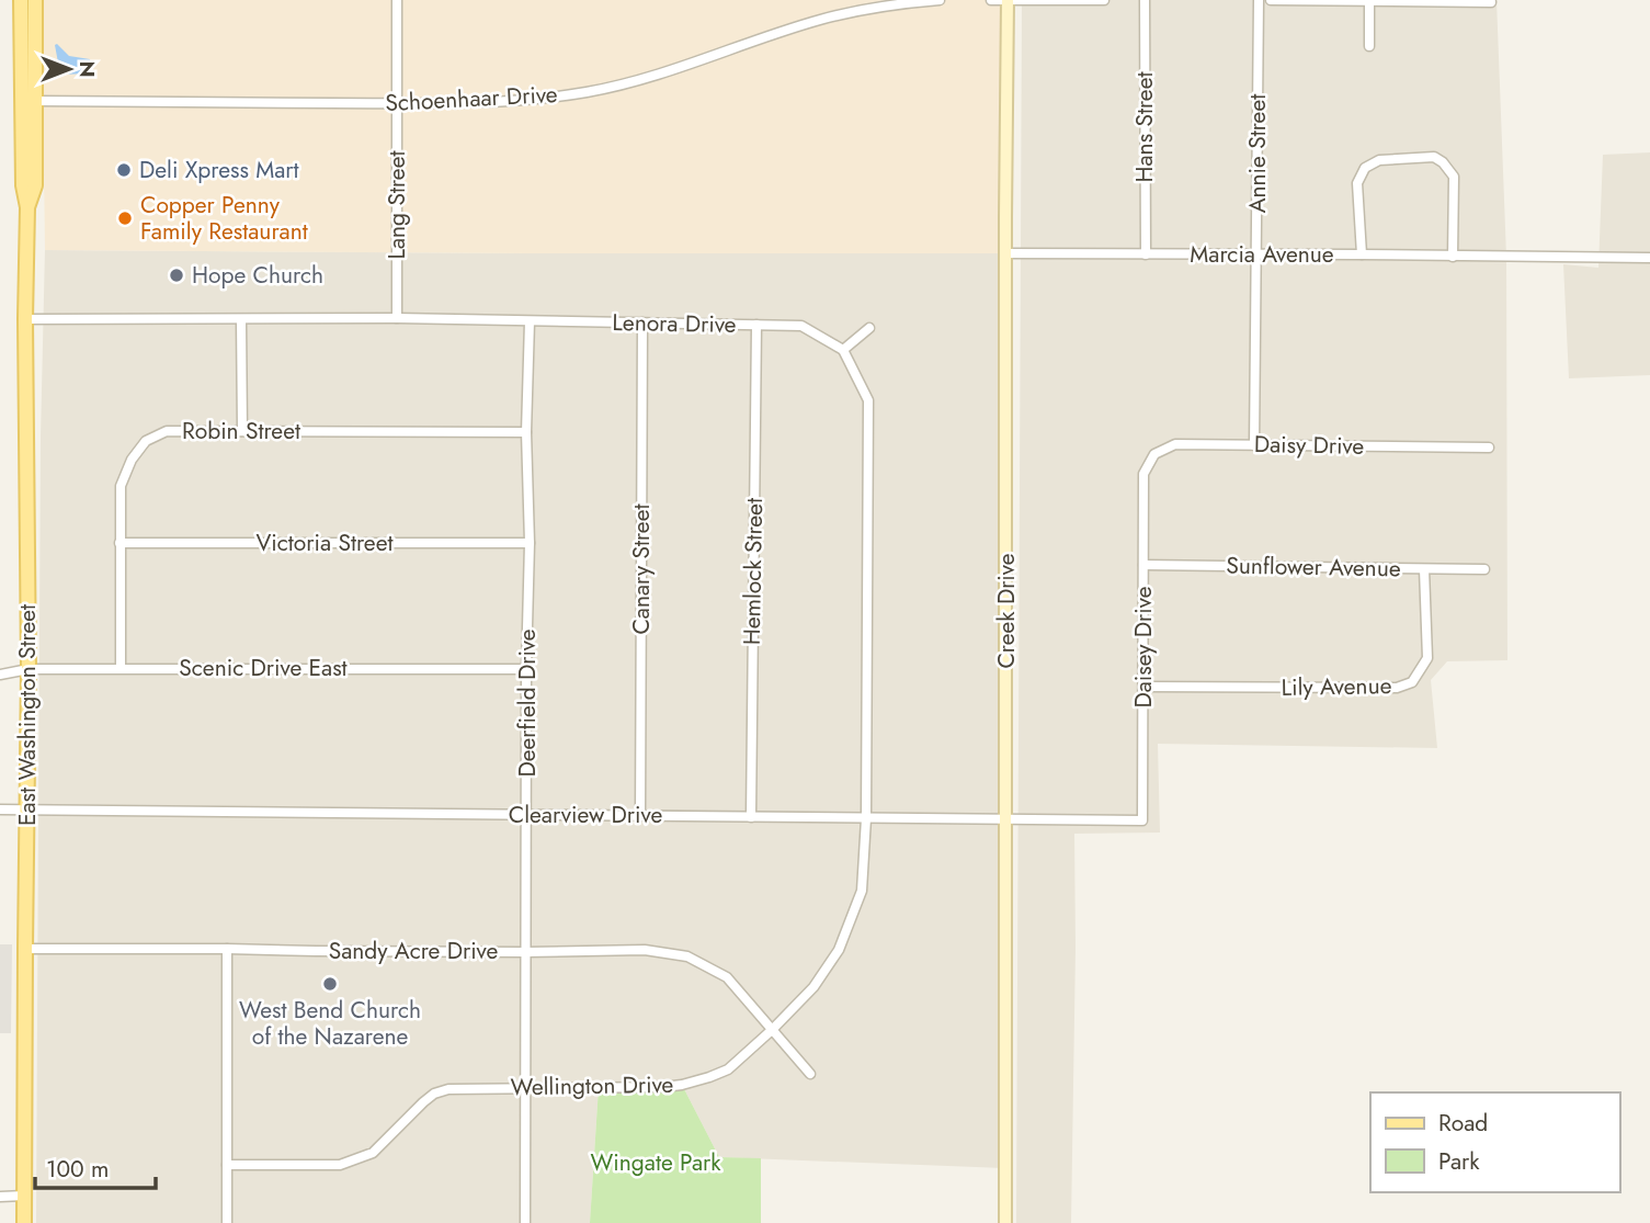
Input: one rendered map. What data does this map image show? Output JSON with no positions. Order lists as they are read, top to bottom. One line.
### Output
{"streets":{"main road":["East Washington Street"],"street":["Schoenhaar Drive","Hans Street","Annie Street","Lang Street","Marcia Avenue","Lenora Drive","Robin Street","Daisy Drive","Victoria Street","Sunflower Avenue","Canary Street","Hemlock Street","Creek Drive","Daisey Drive","Scenic Drive East","Lily Avenue","Deerfield Drive","Clearview Drive","Sandy Acre Drive","Wellington Drive"]},"crossings":[["Schoenhaar Drive","Lang Street"],["Schoenhaar Drive","East Washington Street"],["Hans Street","Marcia Avenue"],["Annie Street","Marcia Avenue"],["Annie Street","Daisy Drive"],["Lang Street","Lenora Drive"],["Marcia Avenue","Creek Drive"],["Lenora Drive","Canary Street"],["Lenora Drive","Hemlock Street"],["Lenora Drive","Deerfield Drive"],["Lenora Drive","East Washington Street"],["Robin Street","Victoria Street"],["Robin Street","Scenic Drive East"],["Robin Street","Deerfield Drive"],["Daisy Drive","Daisey Drive"],["Victoria Street","Deerfield Drive"],["Sunflower Avenue","Daisey Drive"],["Sunflower Avenue","Lily Avenue"],["Canary Street","Clearview Drive"],["Hemlock Street","Clearview Drive"],["Creek Drive","Clearview Drive"],["Daisey Drive","Lily Avenue"],["Daisey Drive","Clearview Drive"],["Scenic Drive East","Deerfield Drive"],["Scenic Drive East","East Washington Street"],["Deerfield Drive","Clearview Drive"],["Deerfield Drive","Sandy Acre Drive"],["Deerfield Drive","Wellington Drive"],["East Washington Street","Clearview Drive"],["East Washington Street","Sandy Acre Drive"],["Clearview Drive","Wellington Drive"],["Sandy Acre Drive","Wellington Drive"]],"parks":["Wingate Park"],"places":["Deli Xpress Mart","Copper Penny Family Restaurant","Hope Church","West Bend Church of the Nazarene"],"legend":["Road","Park"],"scale_bar":"100 m","north":"right"}
